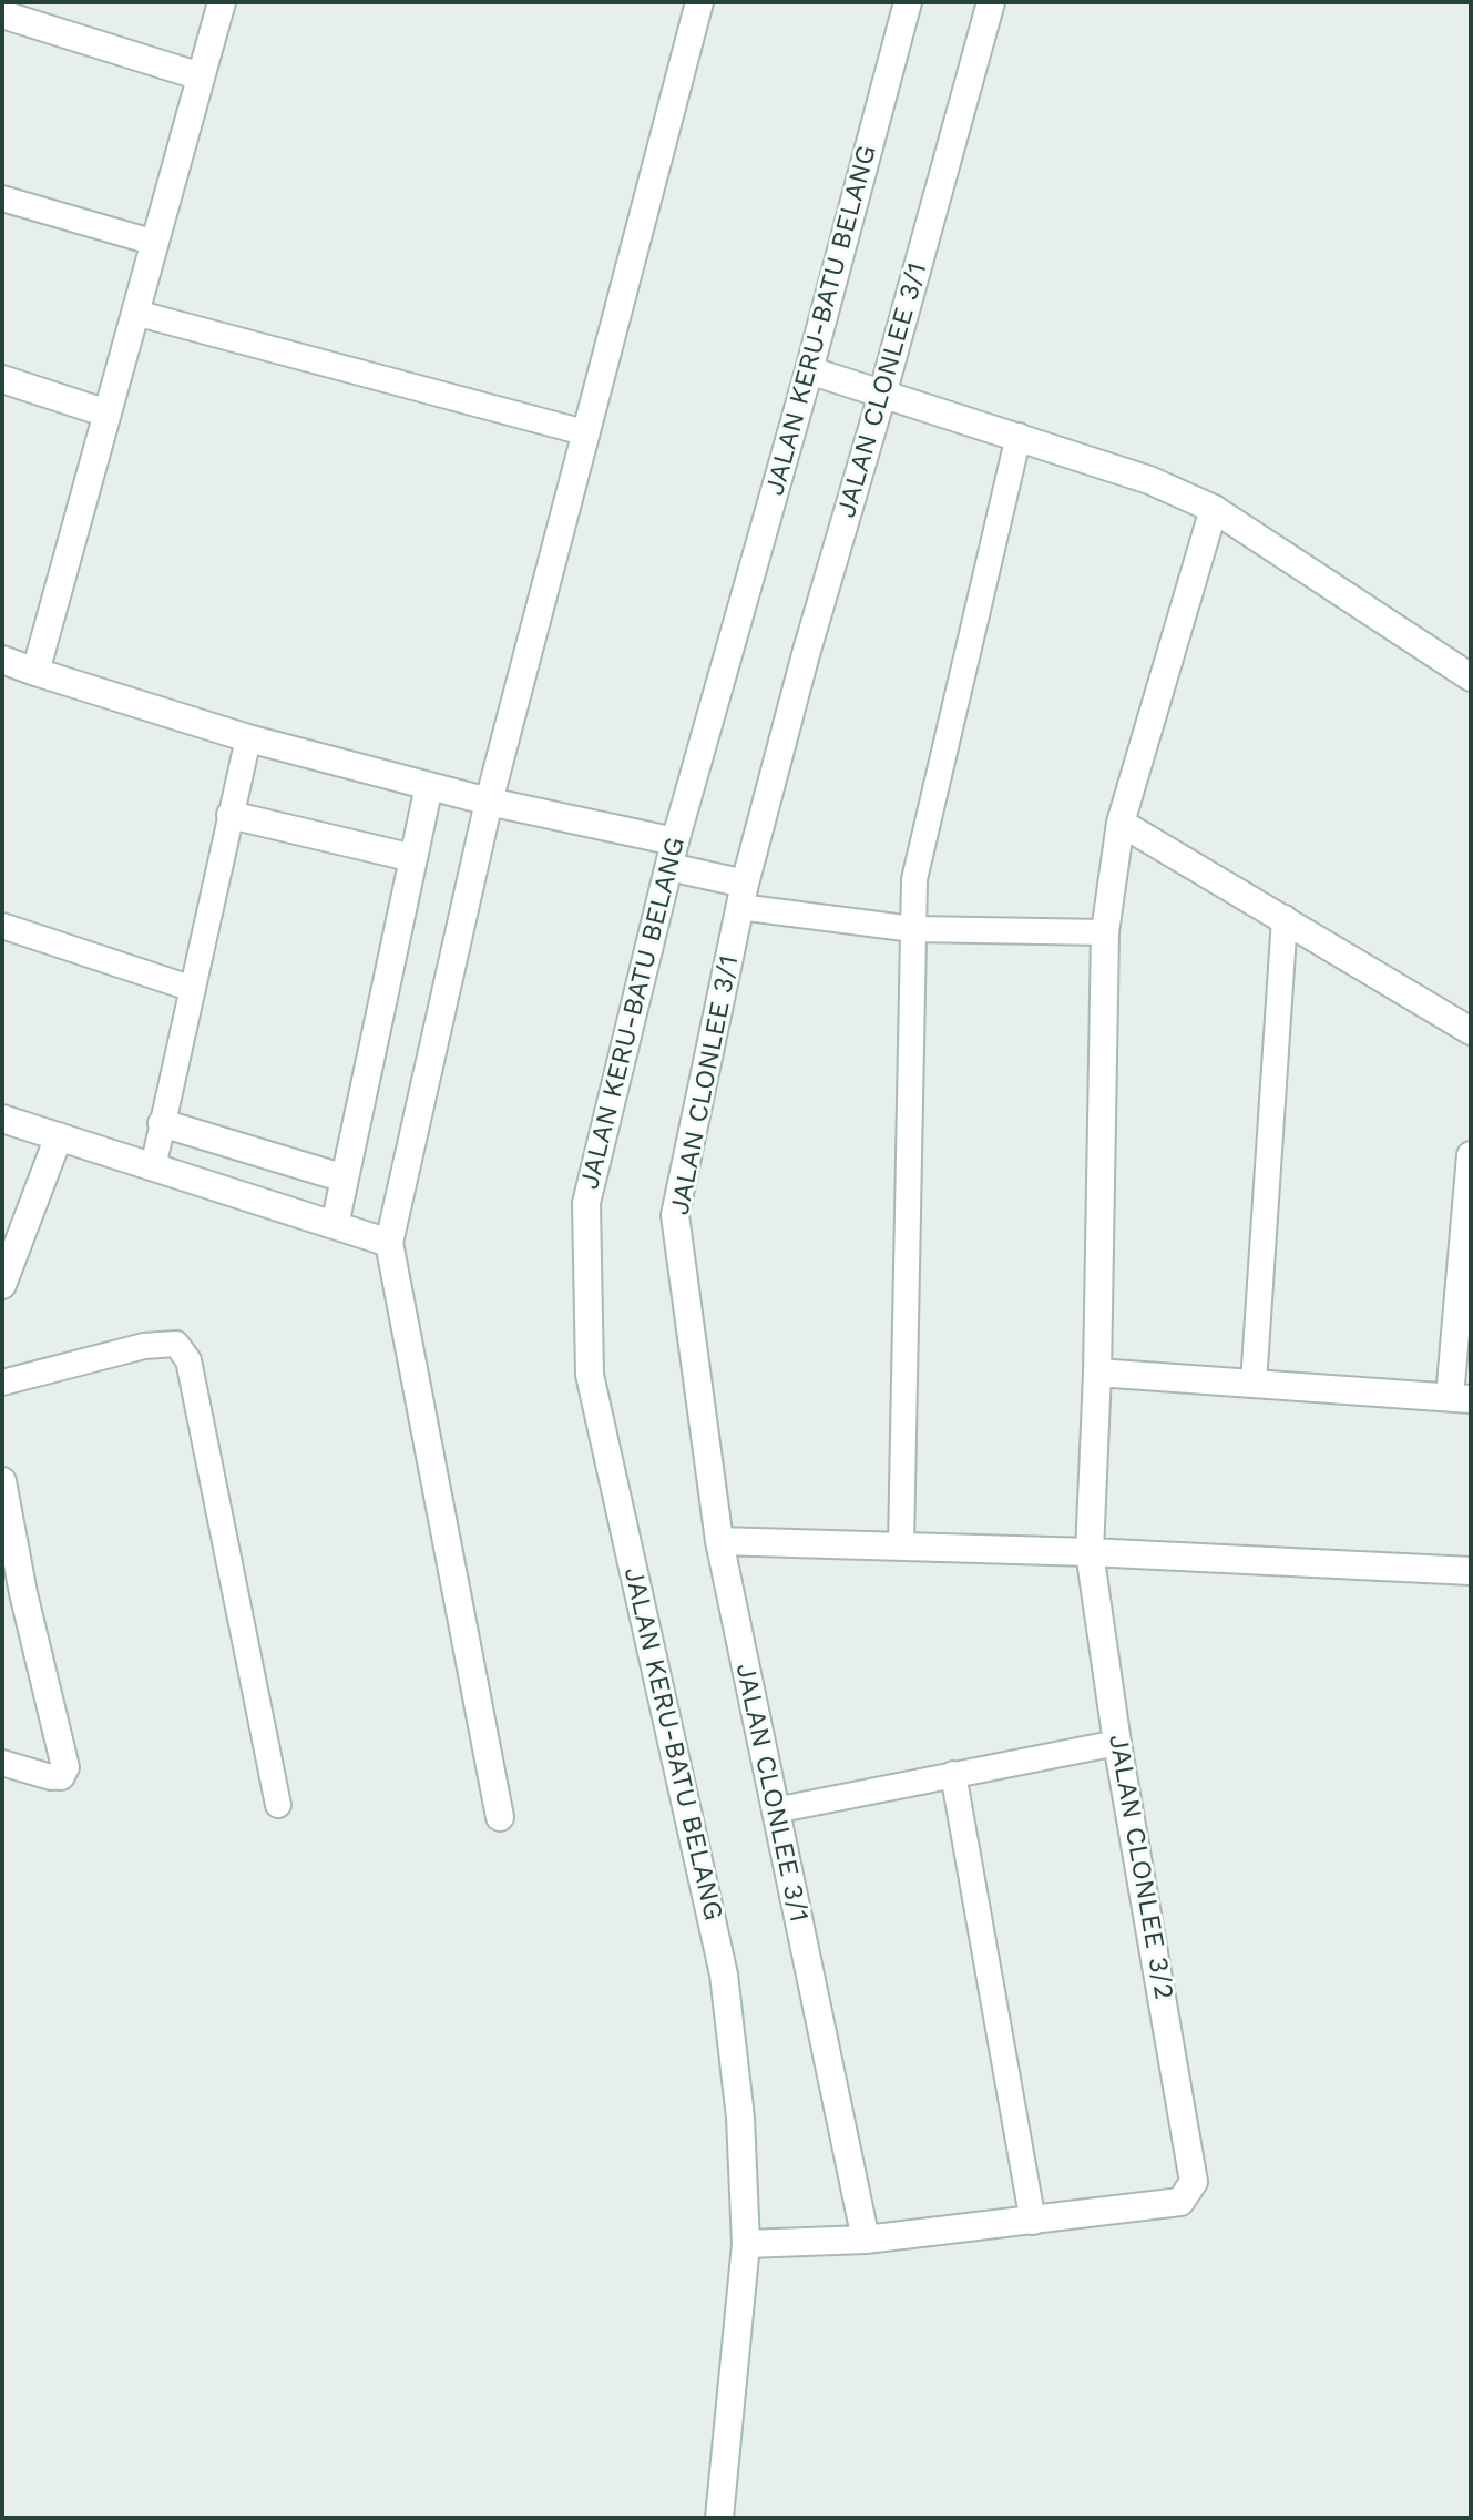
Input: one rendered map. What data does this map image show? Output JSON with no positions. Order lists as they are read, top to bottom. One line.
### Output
{"streets":{"street":["JALAN KERU-BATU BELANG","JALAN CLONLEE 3/1","JALAN CLONLEE 3/2"]}}
